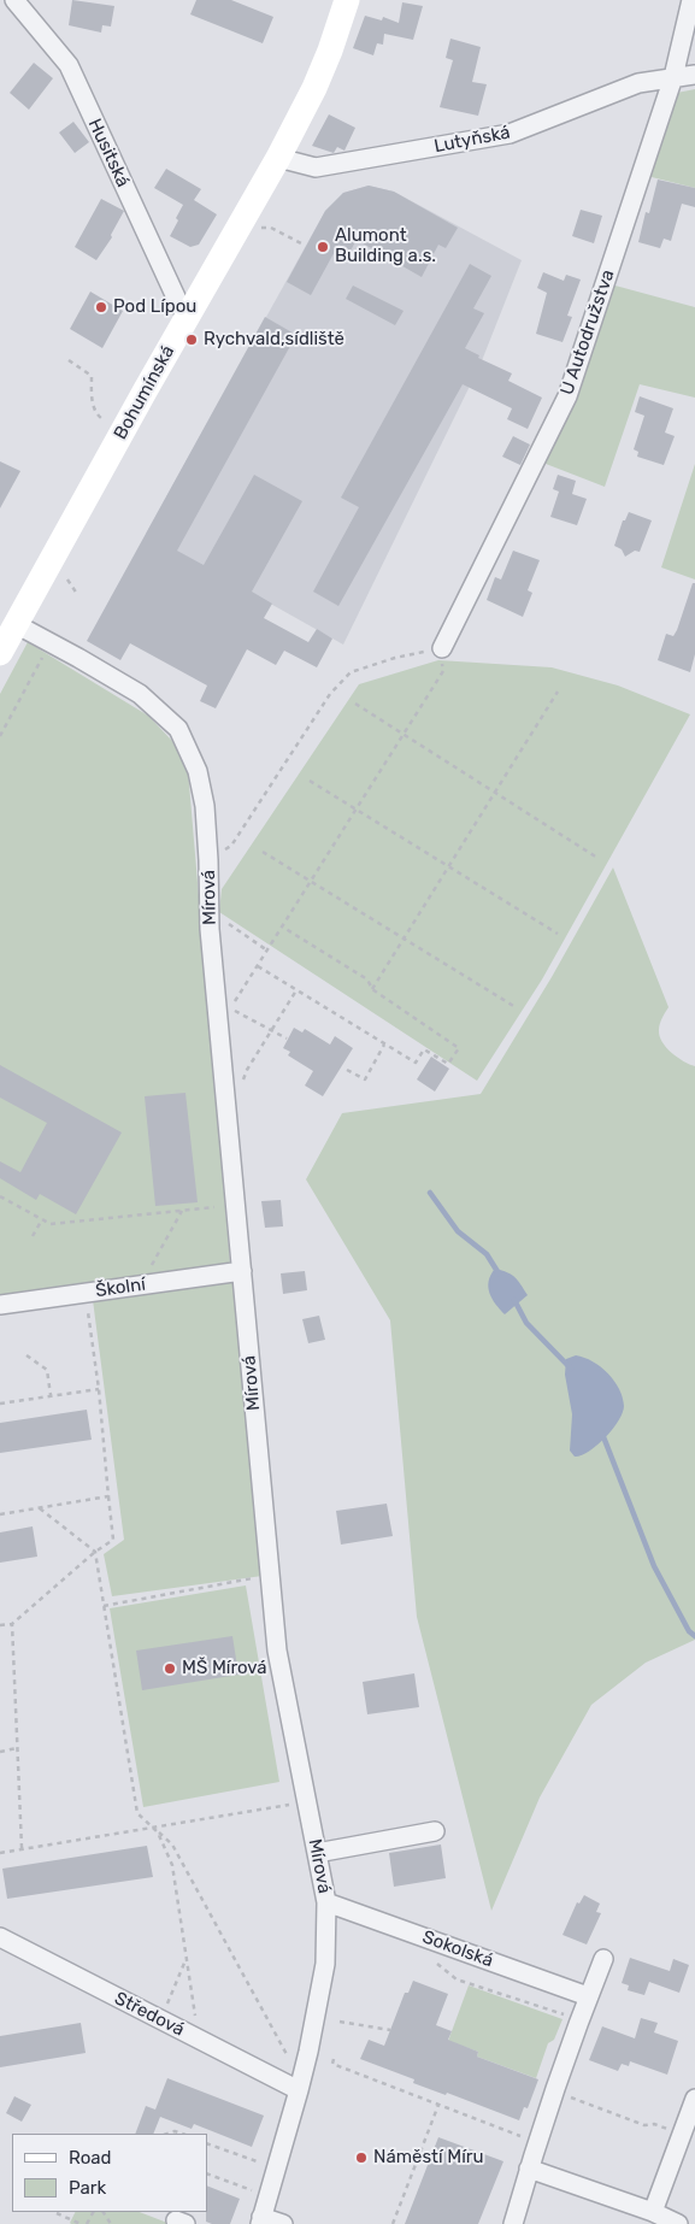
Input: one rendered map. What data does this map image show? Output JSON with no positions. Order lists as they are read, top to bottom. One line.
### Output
{"streets":{"main road":["Bohumínská"],"street":["Lutyňská","Husitská","U Autodružstva","Mírová","Školní","Sokolská","Středová"]},"crossings":[["Lutyňská","U Autodružstva"],["Lutyňská","Bohumínská"],["Husitská","Bohumínská"],["Bohumínská","Mírová"],["Mírová","Školní"],["Mírová","Sokolská"],["Mírová","Středová"]],"places":["Alumont Building a.s.","Pod Lípou","Rychvald,sídliště","MŠ Mírová","Náměstí Míru"],"legend":["Road","Park"]}
